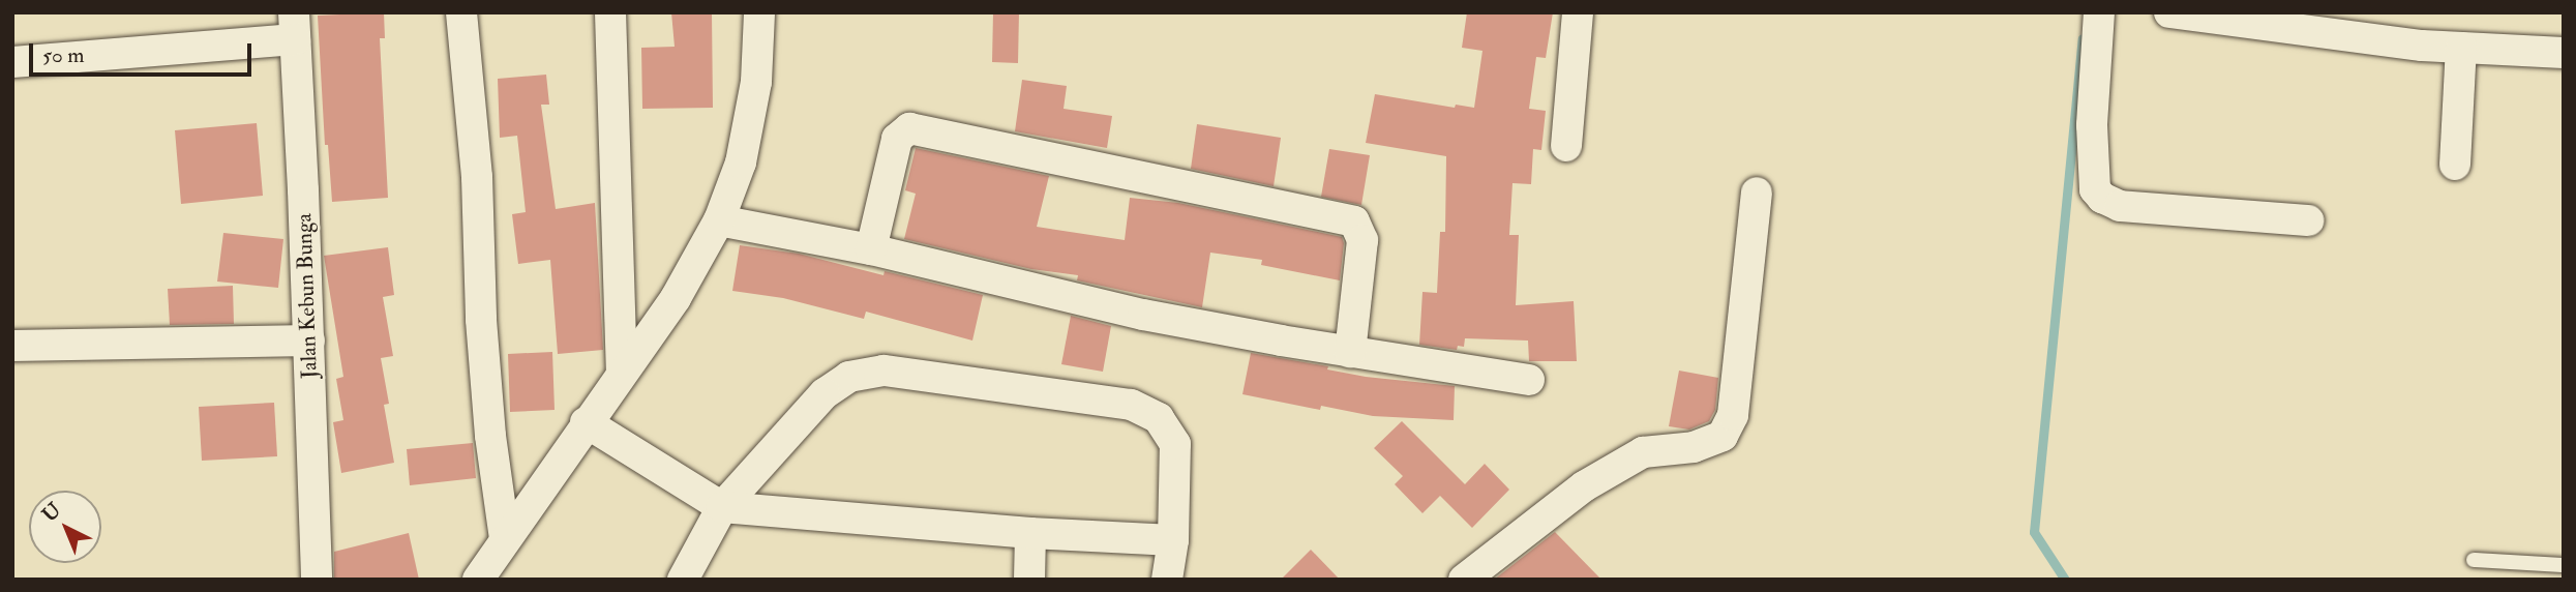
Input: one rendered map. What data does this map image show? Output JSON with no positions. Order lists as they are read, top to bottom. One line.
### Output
{"streets":{"street":["Jalan Kebun Bunga"]},"scale_bar":"50 m","north":"top left"}
